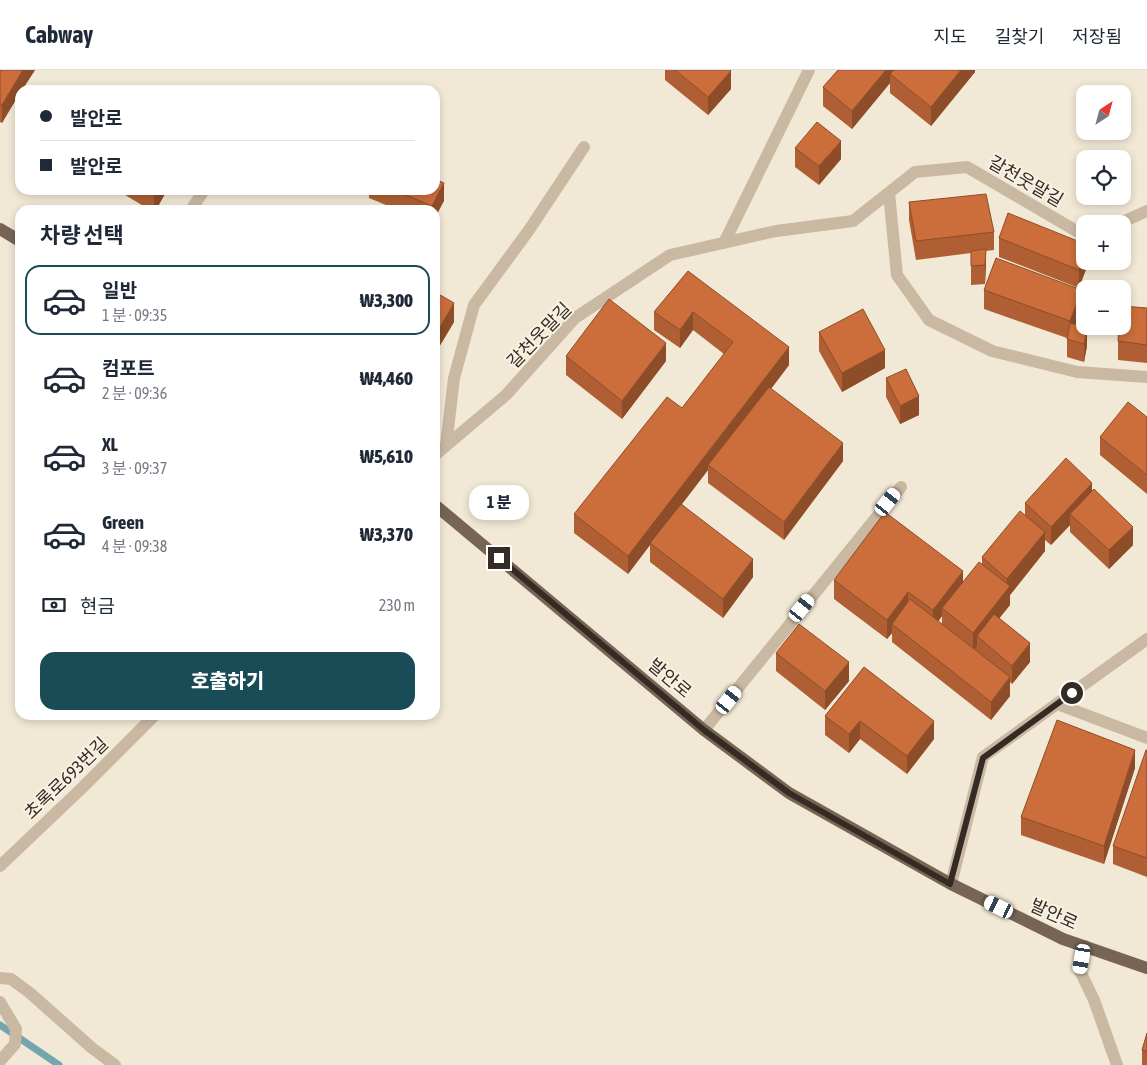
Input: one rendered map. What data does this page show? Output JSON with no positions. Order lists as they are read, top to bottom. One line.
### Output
{"streets":{"main road":["발안로"],"street":["갈천웃말길","초록로693번길"]},"north":"top right","page":{"header":"Cabway","nav":["지도","길찾기","저장됨"],"map_buttons":["+","−"],"banner":["발안로","발안로"],"heading":"차량 선택","list":[{"name":"일반","note":"1 분 · 09:35","value":"₩3,300"},{"name":"컴포트","note":"2 분 · 09:36","value":"₩4,460"},{"name":"XL","note":"3 분 · 09:37","value":"₩5,610"},{"name":"Green","note":"4 분 · 09:38","value":"₩3,370"}],"bubble":"1 분","pay":["현금","230 m"],"buttons":"호출하기"}}
